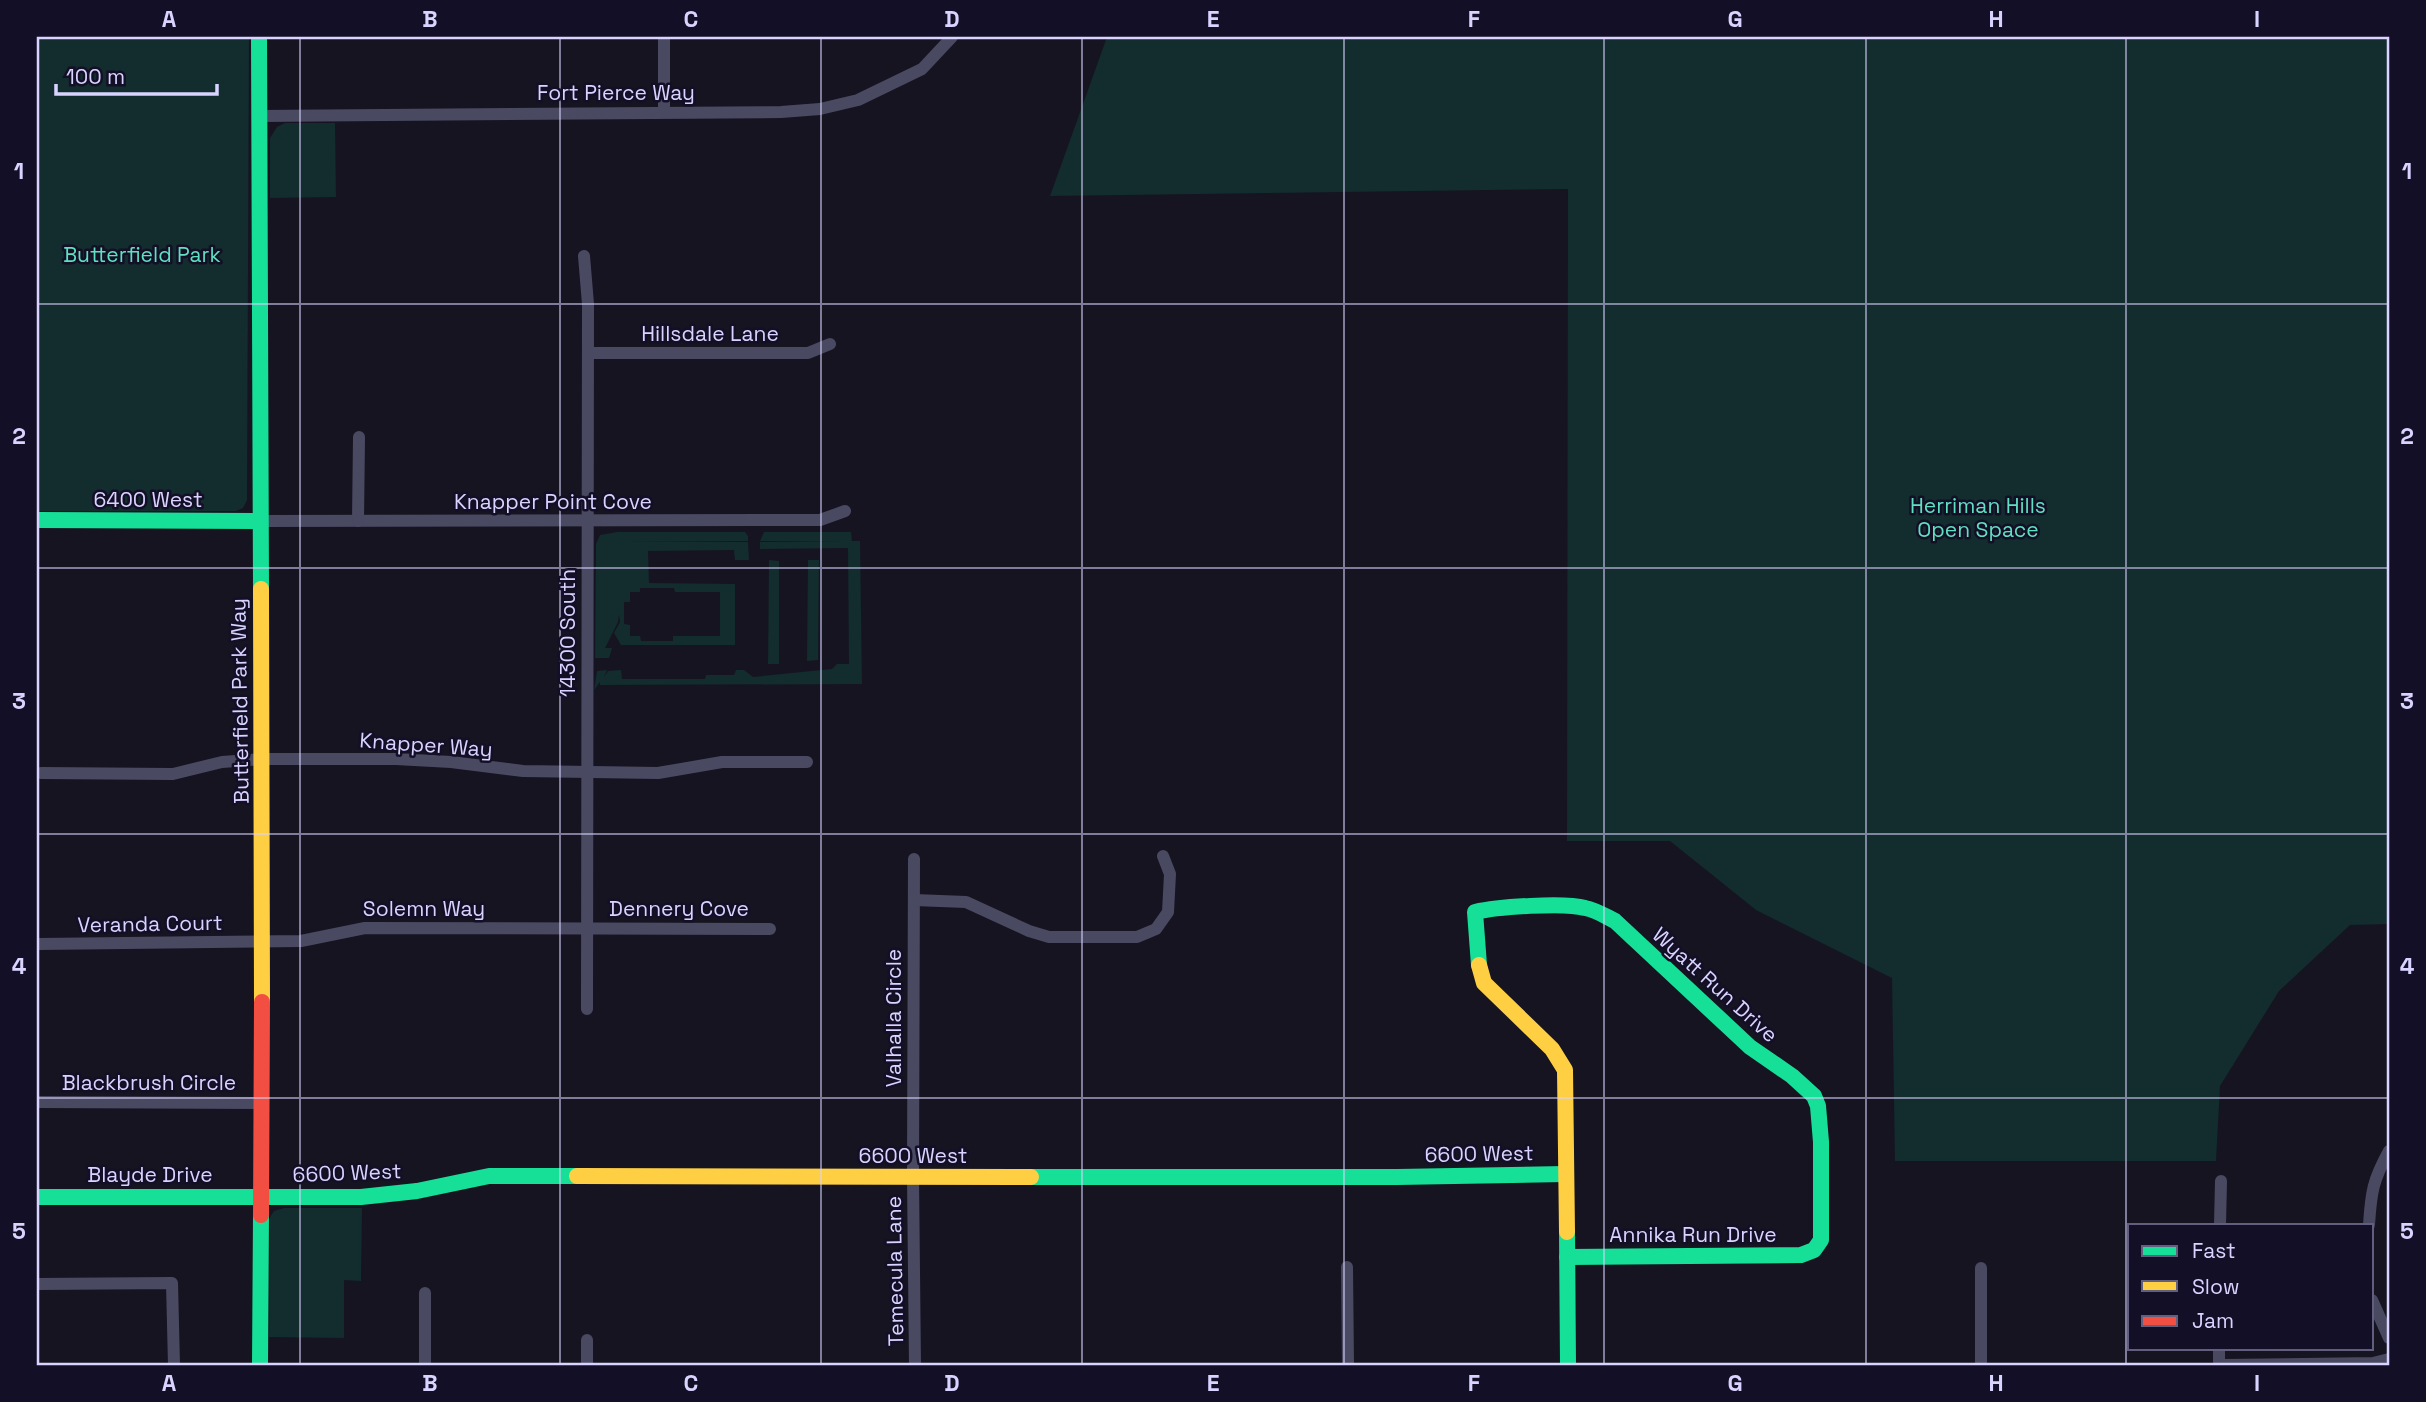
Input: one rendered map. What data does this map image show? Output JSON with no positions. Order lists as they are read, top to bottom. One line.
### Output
{"streets":{"street":["Fort Pierce Way","Hillsdale Lane","6400 West","Knapper Point Cove","14300 South","Butterfield Park Way","Knapper Way","Solemn Way","Dennery Cove","Veranda Court","Wyatt Run Drive","Valhalla Circle","Blackbrush Circle","6600 West","Blayde Drive","Annika Run Drive","Temecula Lane"]},"crossings":[["Fort Pierce Way","Butterfield Park Way"],["Hillsdale Lane","14300 South"],["6400 West","Knapper Point Cove"],["6400 West","Butterfield Park Way"],["Knapper Point Cove","14300 South"],["Knapper Point Cove","Butterfield Park Way"],["14300 South","Knapper Way"],["14300 South","Solemn Way"],["14300 South","Dennery Cove"],["Butterfield Park Way","Knapper Way"],["Butterfield Park Way","Solemn Way"],["Butterfield Park Way","Veranda Court"],["Butterfield Park Way","Blackbrush Circle"],["Butterfield Park Way","6600 West"],["Butterfield Park Way","Blayde Drive"],["Solemn Way","Dennery Cove"],["Solemn Way","Veranda Court"],["Wyatt Run Drive","6600 West"],["Wyatt Run Drive","Annika Run Drive"],["Valhalla Circle","6600 West"],["Valhalla Circle","Temecula Lane"],["6600 West","Blayde Drive"],["6600 West","Temecula Lane"]],"parks":["Butterfield Park","Herriman Hills Open Space"],"legend":["Fast","Slow","Jam"],"scale_bar":"100 m","grid":{"columns":["A","B","C","D","E","F","G","H","I"],"rows":["1","2","3","4","5"]}}
